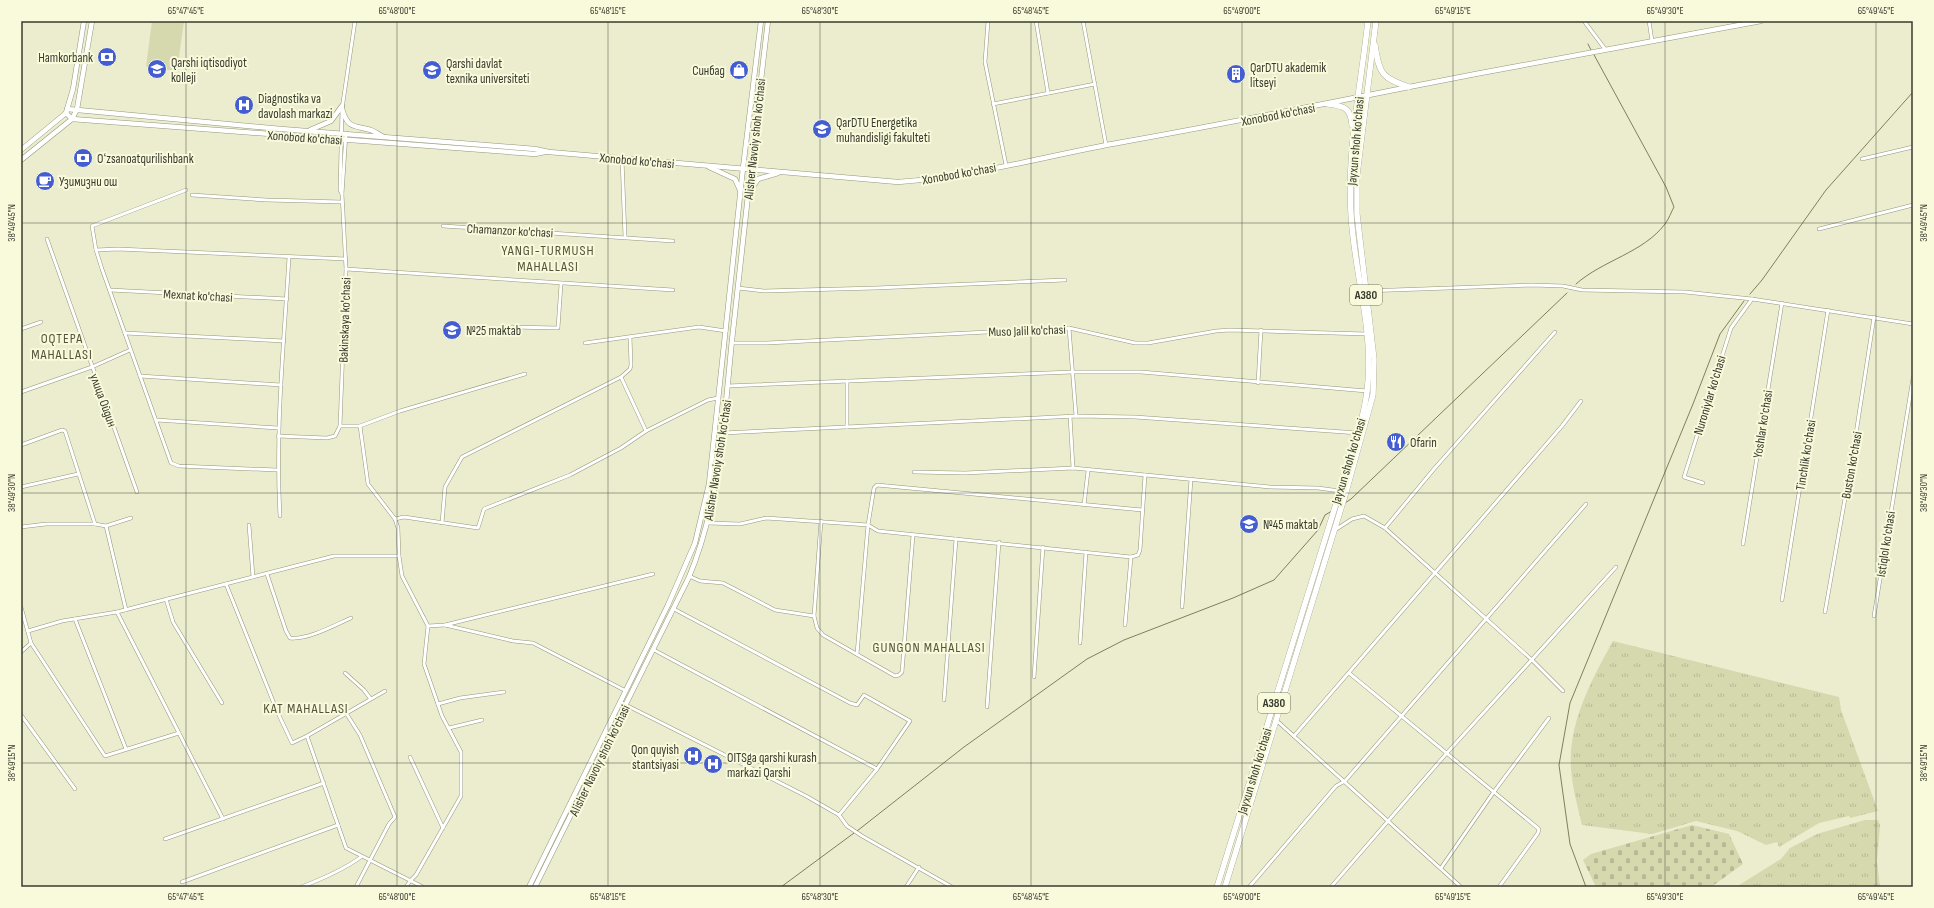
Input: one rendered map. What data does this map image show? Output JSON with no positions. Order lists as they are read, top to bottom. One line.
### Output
{"streets":{"highway":["Jayxun shoh ko'chasi","A380"],"main road":["Xonobod ko'chasi","Alisher Navoiy shoh ko'chasi"],"street":["Chamanzor ko'chasi","Mexnat ko'chasi","Bakinskaya ko'chasi","Muso Jalil ko'chasi","Nuroniylar ko'chasi","улица Ойдин","Yoshlar ko'chasi","Tinchlik ko'chasi","Buston ko'chasi","Istiqlol ko'chasi"]},"crossings":[["Xonobod ko'chasi","Alisher Navoiy shoh ko'chasi"],["Xonobod ko'chasi","Jayxun shoh ko'chasi"],["Xonobod ko'chasi","Bakinskaya ko'chasi"],["Alisher Navoiy shoh ko'chasi","Muso Jalil ko'chasi"],["Jayxun shoh ko'chasi","Muso Jalil ko'chasi"]],"districts":["YANGI-TURMUSH MAHALLASI","OQTEPA MAHALLASI","GUNGON MAHALLASI","KAT MAHALLASI"],"places":{"bank":["Hamkorbank","Oʻzsanoatqurilishbank"],"school or university":["Qarshi iqtisodiyot kolleji","Qarshi davlat texnika universiteti","QarDTU Energetika muhandisligi fakulteti","№25 maktab","№45 maktab"],"shop":["Синбад"],"building":["QarDTU akademik litseyi"],"hospital":["Diagnostika va davolash markazi","Qon quyish stantsiyasi","OITSga qarshi kurash markazi Qarshi"],"cafe":["Узимизни ош"],"restaurant":["Ofarin"]},"coordinates":["65°47'45\"E","65°48'00\"E","65°48'15\"E","65°48'30\"E","65°48'45\"E","65°49'00\"E","65°49'15\"E","65°49'30\"E","65°49'45\"E","38°49'45\"N","38°49'30\"N","38°49'15\"N"]}
